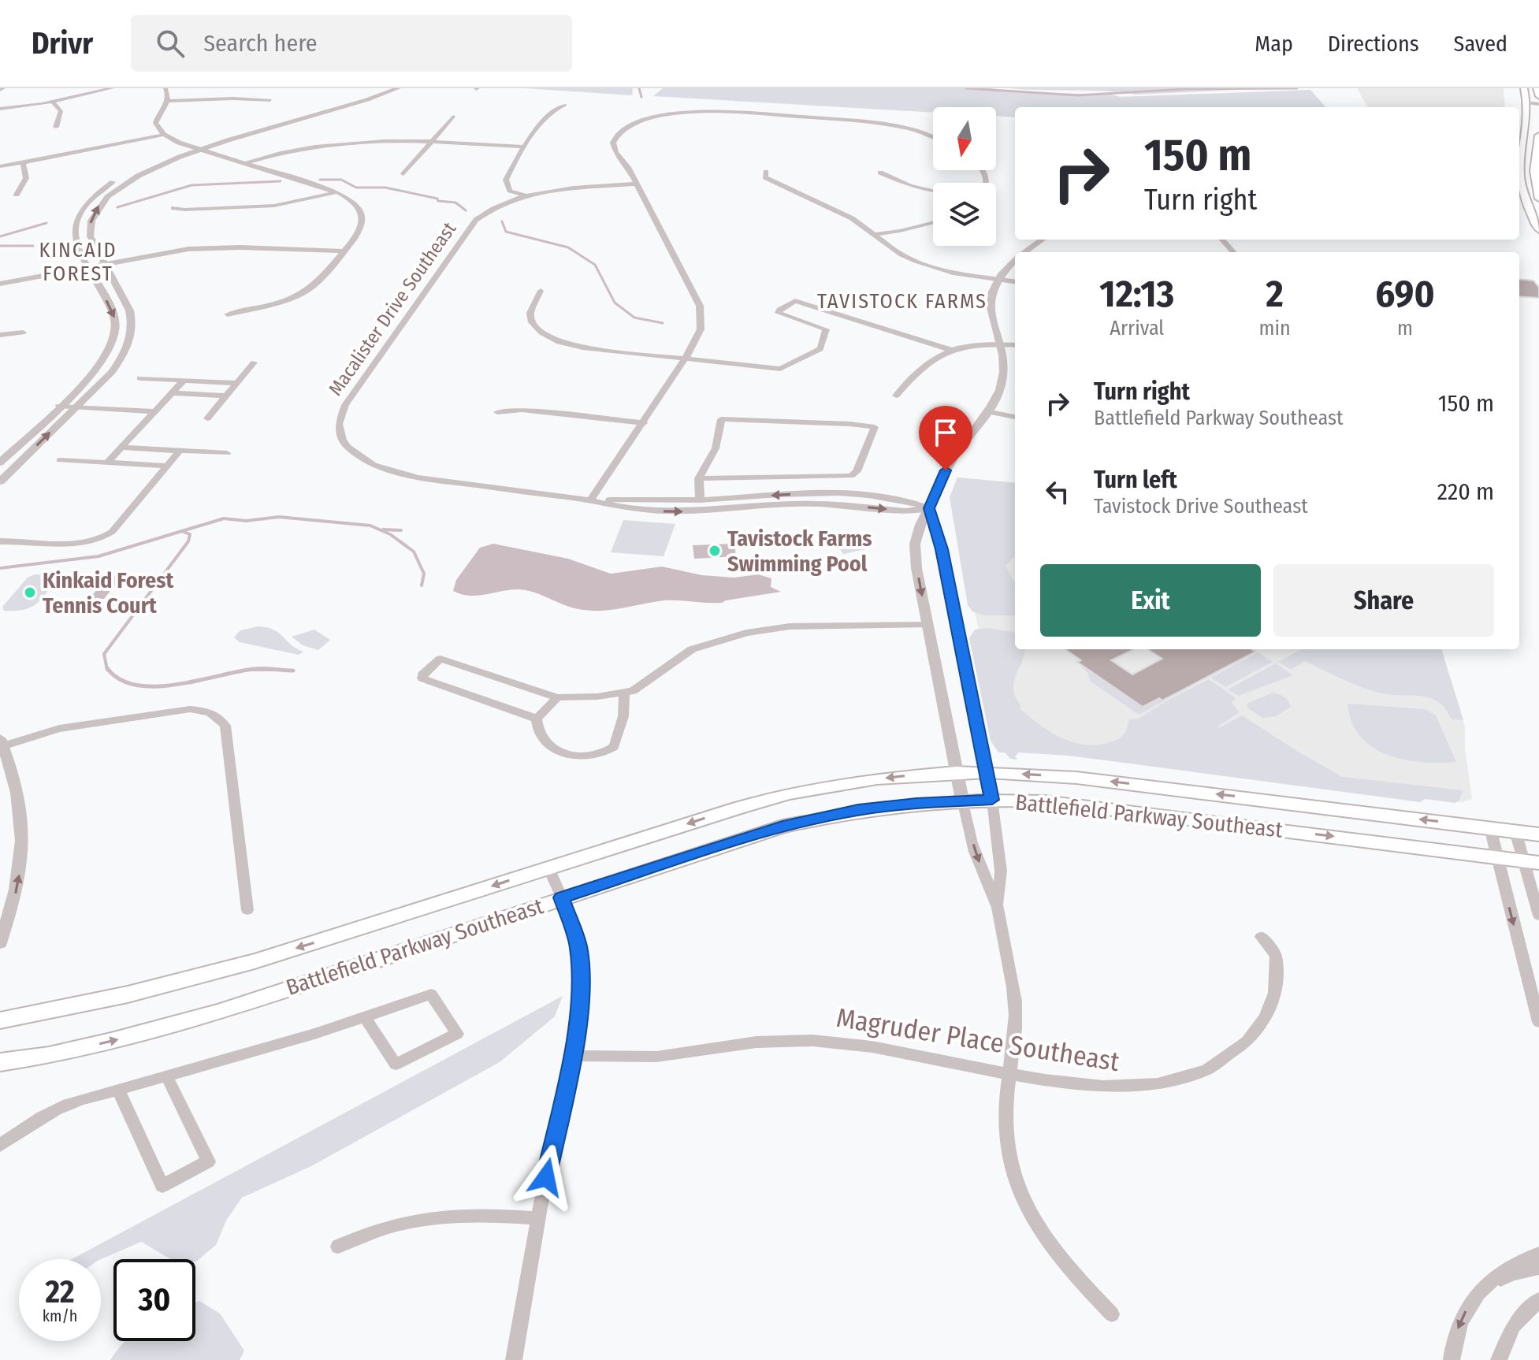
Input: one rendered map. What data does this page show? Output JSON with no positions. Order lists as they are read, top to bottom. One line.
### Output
{"streets":{"main road":["Battlefield Parkway Southeast"],"street":["Macalister Drive Southeast","Magruder Place Southeast"]},"districts":["KINCAID FOREST","TAVISTOCK FARMS"],"places":["Tavistock Farms Swimming Pool","Kinkaid Forest Tennis Court"],"north":"bottom","page":{"header":"Drivr","search":"Search here","nav":["Map","Directions","Saved"],"turn":["150 m","Turn right"],"eta":["12:13","Arrival","2","min","690","m"],"list":[{"name":"Turn right","note":"Battlefield Parkway Southeast","value":"150 m"},{"name":"Turn left","note":"Tavistock Drive Southeast","value":"220 m"}],"buttons":["Exit","Share"],"speed":"22 km/h","limit":"30"}}
